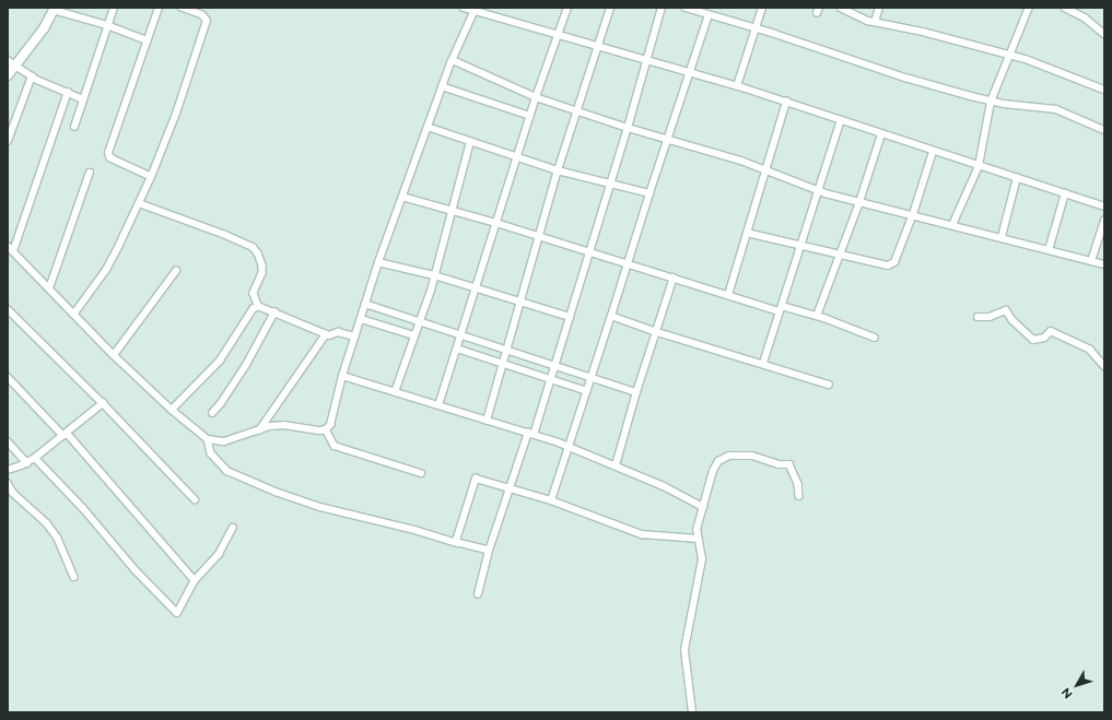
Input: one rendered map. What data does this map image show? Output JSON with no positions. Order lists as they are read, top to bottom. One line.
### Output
{"north":"bottom left"}
